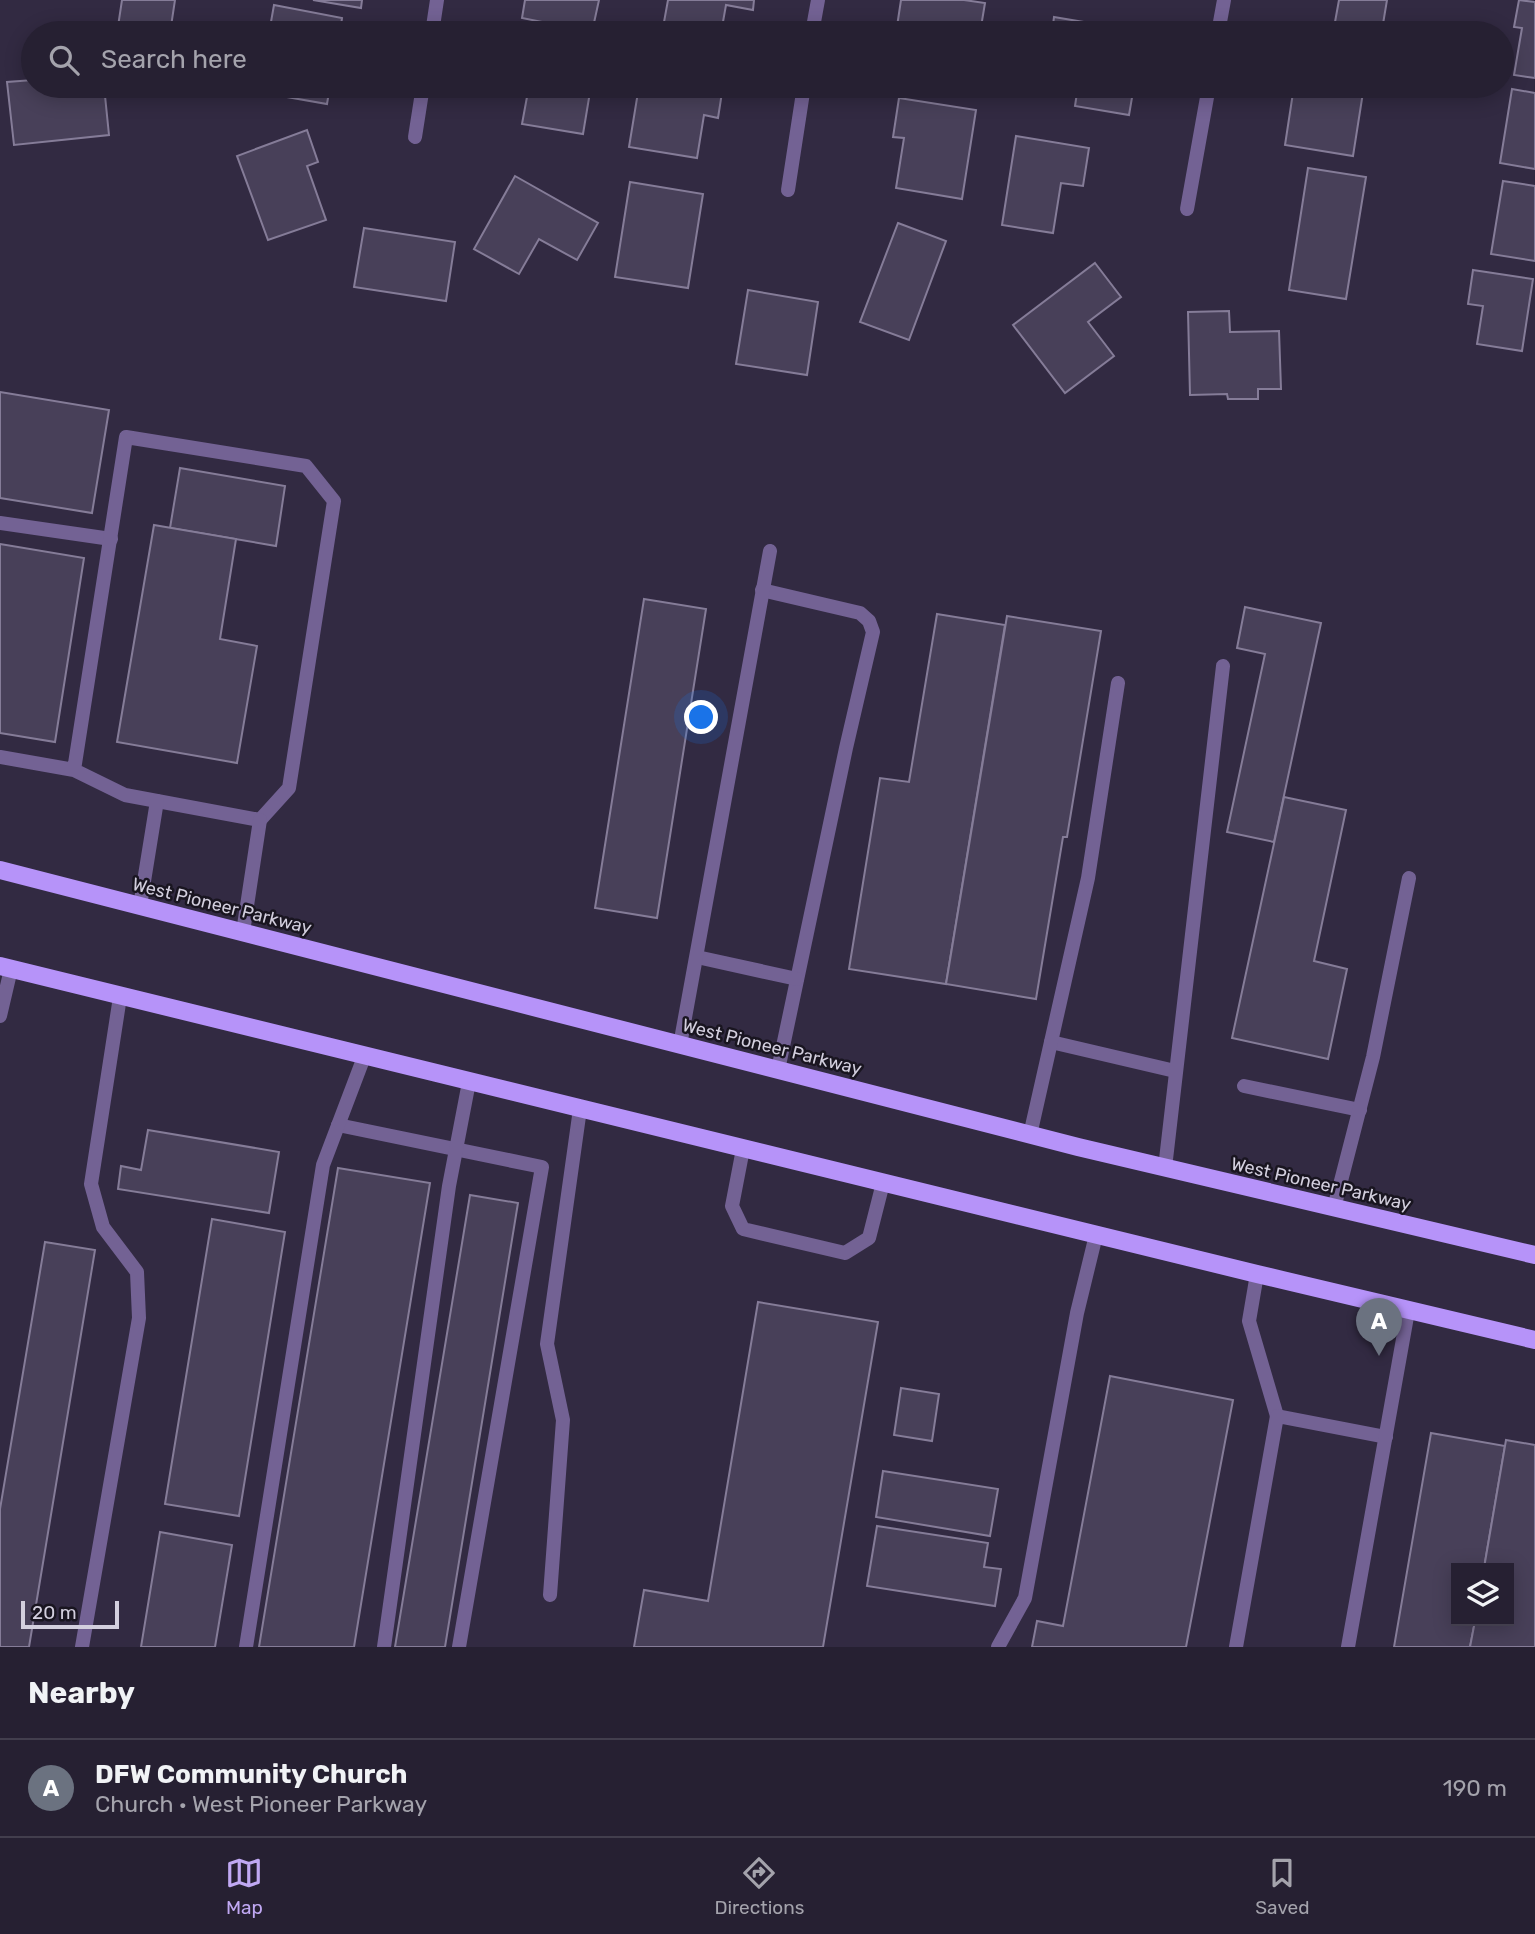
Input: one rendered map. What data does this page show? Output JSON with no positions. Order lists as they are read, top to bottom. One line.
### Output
{"streets":{"main road":["West Pioneer Parkway"]},"scale_bar":"20 m","page":{"search":"Search here","pins":"A","scale":"20 m","heading":"Nearby","list":[{"mark":"A","name":"DFW Community Church","note":"Church · West Pioneer Parkway","value":"190 m"}],"nav":["Map","Directions","Saved"]}}
